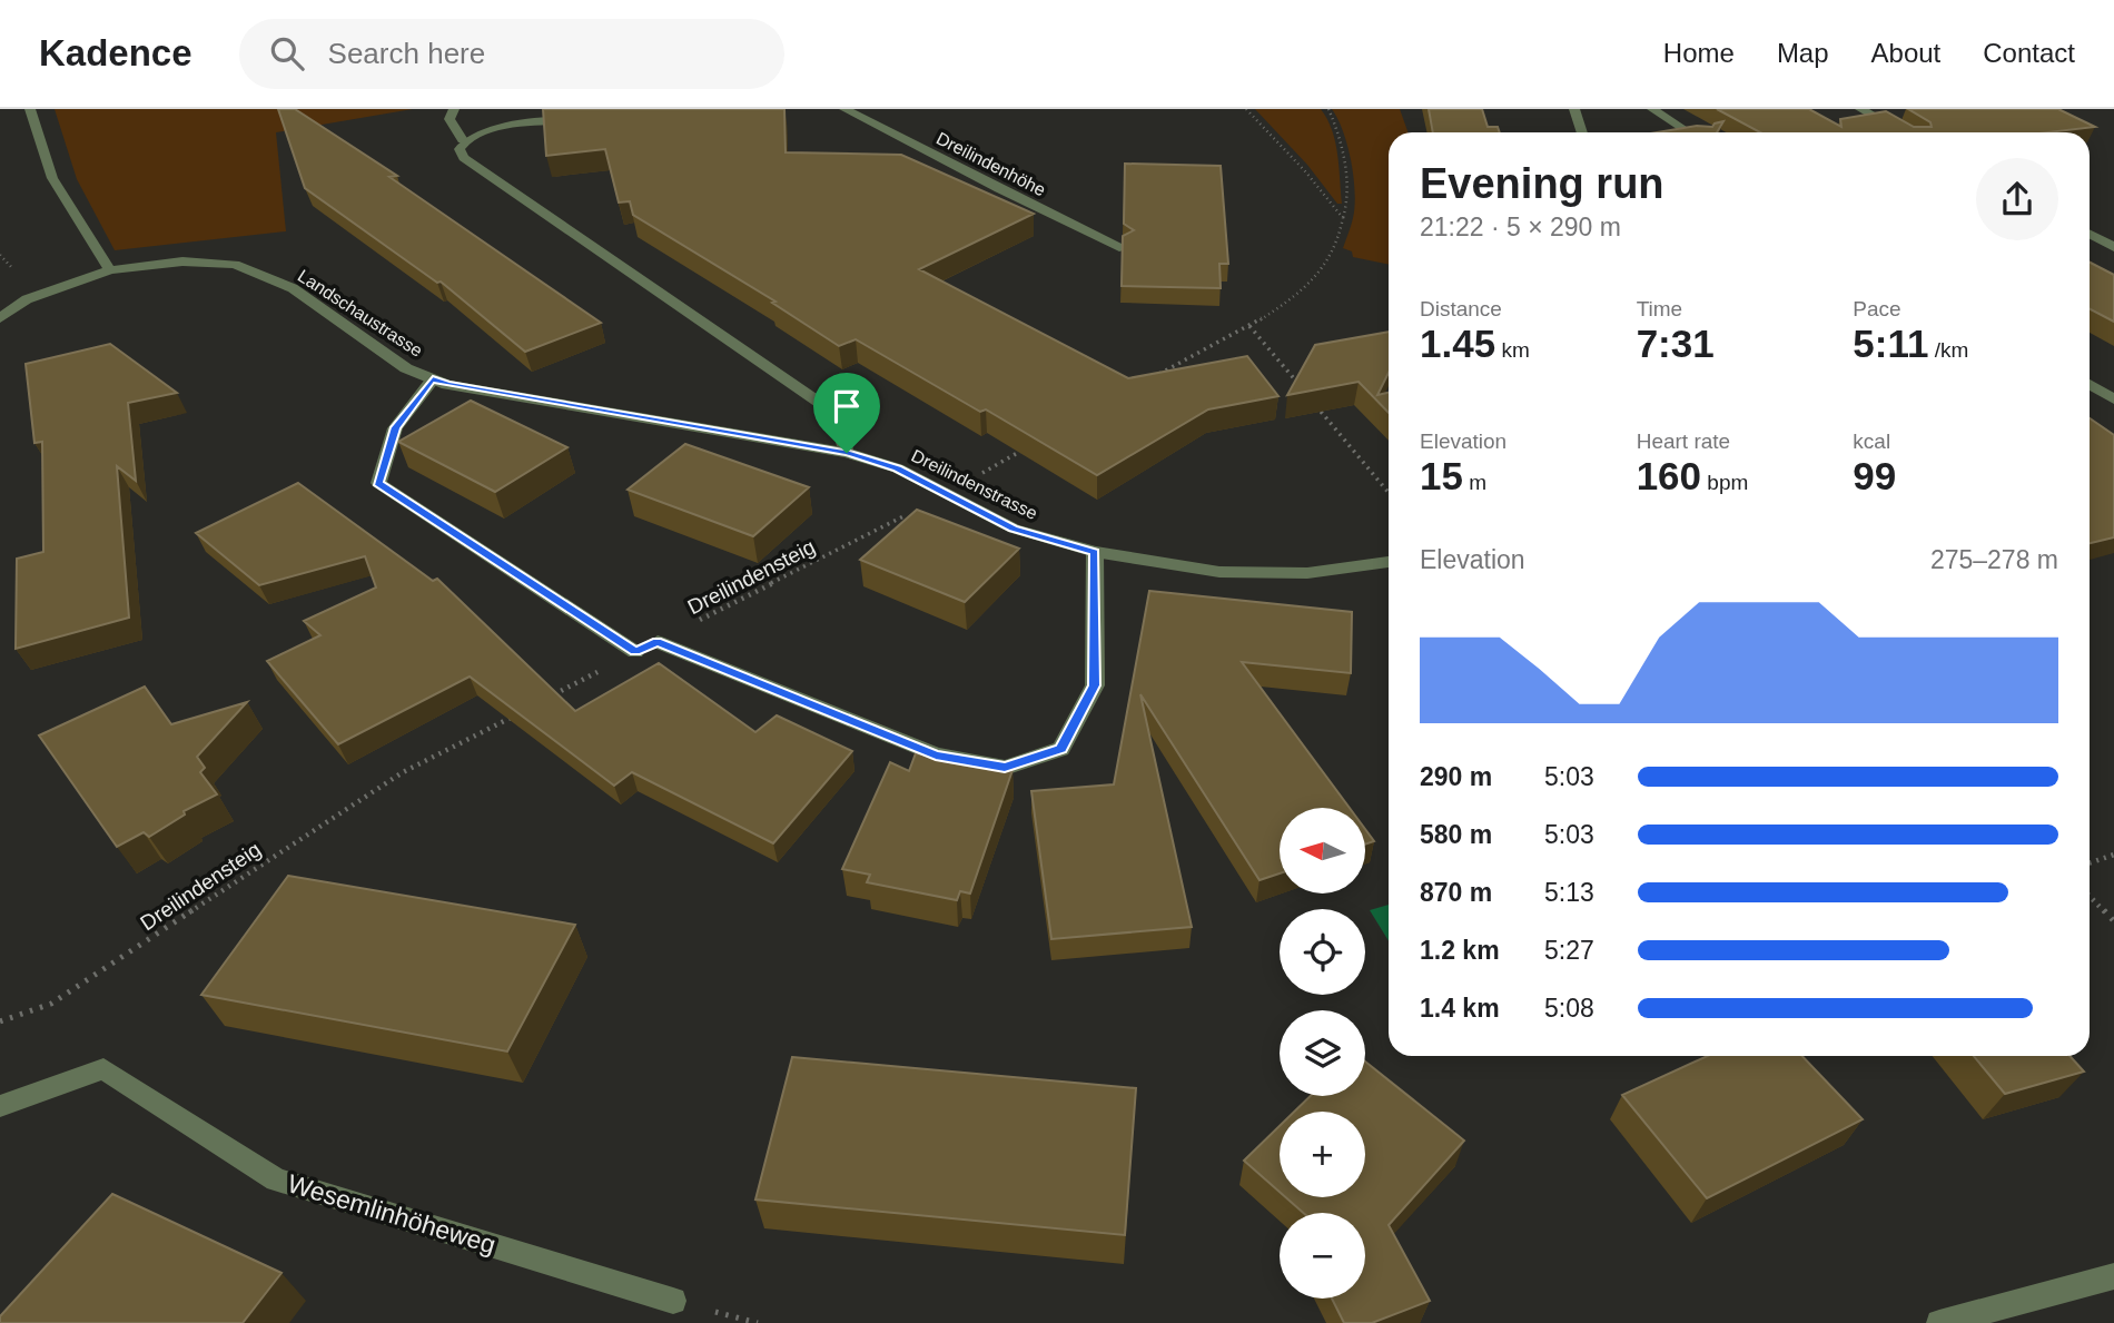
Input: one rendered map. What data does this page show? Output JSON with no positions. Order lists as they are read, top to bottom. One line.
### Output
{"streets":{"street":["Dreilindenhöhe","Landschaustrasse","Dreilindenstrasse","Wesemlinhöheweg"],"path":["Dreilindensteig"]},"crossings":[["Landschaustrasse","Dreilindenstrasse"],["Dreilindenstrasse","Dreilindensteig"]],"north":"left","page":{"header":"Kadence","search":"Search here","nav":["Home","Map","About","Contact"],"heading":["Evening run","21:22 · 5 × 290 m"],"stats":[["Distance","1.45 km"],["Time","7:31"],["Pace","5:11 /km"],["Elevation","15 m"],["Heart rate","160 bpm"],["kcal","99"]],"chart":["Elevation","275–278 m"],"list":[{"name":"290 m","note":"5:03"},{"name":"580 m","note":"5:03"},{"name":"870 m","note":"5:13"},{"name":"1.2 km","note":"5:27"},{"name":"1.4 km","note":"5:08"}],"map_buttons":["+","−"]}}
